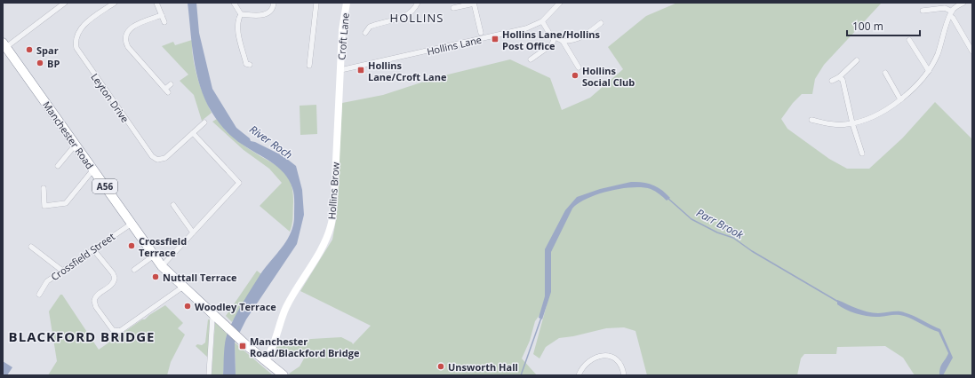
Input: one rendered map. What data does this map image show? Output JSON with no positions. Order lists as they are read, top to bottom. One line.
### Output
{"streets":{"highway":["Manchester Road","A56"],"street":["Croft Lane","Hollins Lane","Leyton Drive","Hollins Brow","Crossfield Street"]},"crossings":[["Croft Lane","Hollins Lane"],["Croft Lane","Hollins Brow"],["Hollins Lane","Hollins Brow"],["Manchester Road","A56"],["Manchester Road","Crossfield Street"],["A56","Hollins Brow"]],"districts":["HOLLINS","BLACKFORD BRIDGE"],"water":["River Roch","Parr Brook"],"places":{"transit":["Hollins Lane/Hollins Post Office","Hollins Lane/Croft Lane","Manchester Road/Blackford Bridge"],"other":["Spar","BP","Hollins Social Club","Crossfield Terrace","Nuttall Terrace","Woodley Terrace","Unsworth Hall"]},"scale_bar":"100 m"}
